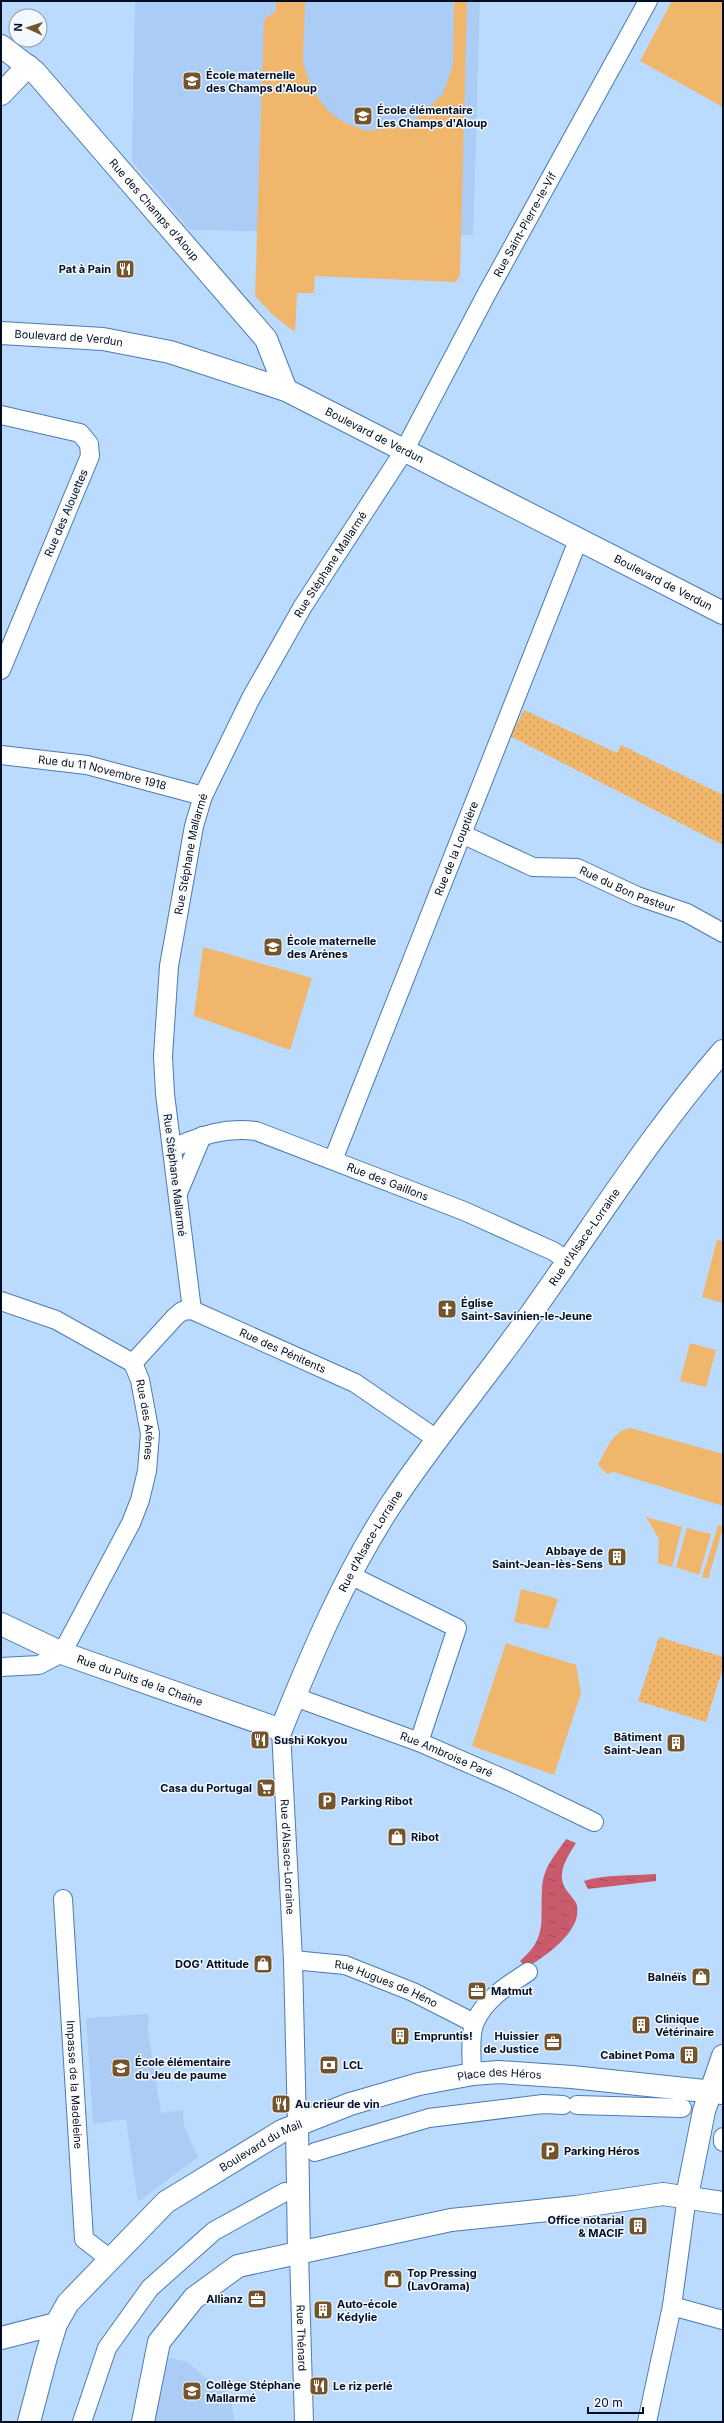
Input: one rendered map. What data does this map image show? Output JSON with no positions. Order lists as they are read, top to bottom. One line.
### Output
{"streets":{"main road":["Rue des Champs d'Aloup","Boulevard de Verdun","Rue d'Alsace-Lorraine","Rue du Puits de la Chaîne","Place des Héros","Boulevard du Mail"],"street":["Rue Saint-Pierre-le-Vif","Rue des Alouettes","Rue Stéphane Mallarmé","Rue du 11 Novembre 1918","Rue de la Louptière","Rue du Bon Pasteur","Rue des Gaillons","Rue des Pénitents","Rue des Arènes","Rue Ambroise Paré","Rue Hugues de Héno","Impasse de la Madeleine","Rue Thénard"]},"crossings":[["Rue des Champs d'Aloup","Boulevard de Verdun"],["Rue Saint-Pierre-le-Vif","Boulevard de Verdun"],["Rue Saint-Pierre-le-Vif","Rue Stéphane Mallarmé"],["Boulevard de Verdun","Rue Stéphane Mallarmé"],["Boulevard de Verdun","Rue de la Louptière"],["Rue Stéphane Mallarmé","Rue du 11 Novembre 1918"],["Rue Stéphane Mallarmé","Rue des Gaillons"],["Rue Stéphane Mallarmé","Rue des Pénitents"],["Rue de la Louptière","Rue du Bon Pasteur"],["Rue de la Louptière","Rue des Gaillons"],["Rue des Gaillons","Rue d'Alsace-Lorraine"],["Rue d'Alsace-Lorraine","Rue des Pénitents"],["Rue d'Alsace-Lorraine","Rue du Puits de la Chaîne"],["Rue d'Alsace-Lorraine","Rue Ambroise Paré"],["Rue d'Alsace-Lorraine","Rue Hugues de Héno"],["Rue d'Alsace-Lorraine","Place des Héros"],["Rue d'Alsace-Lorraine","Boulevard du Mail"],["Rue des Arènes","Rue du Puits de la Chaîne"],["Place des Héros","Boulevard du Mail"],["Impasse de la Madeleine","Boulevard du Mail"],["Boulevard du Mail","Rue Thénard"]],"places":{"school or university":["École maternelle des Champs d'Aloup","École élémentaire Les Champs d'Aloup","École maternelle des Arènes","École élémentaire du Jeu de paume","Collège Stéphane Mallarmé"],"restaurant":["Pat à Pain","Sushi Kokyou","Au crieur de vin","Le riz perlé"],"church":["Église Saint-Savinien-le-Jeune"],"building":["Abbaye de Saint-Jean-lès-Sens","Bâtiment Saint-Jean","Clinique Vétérinaire","Empruntis!","Cabinet Poma","Office notarial & MACIF","Auto-école Kédylie"],"supermarket":["Casa du Portugal"],"parking":["Parking Ribot","Parking Héros"],"shop":["Ribot","DOG' Attitude","Balnéïs","Top Pressing (LavOrama)"],"office":["Matmut","Huissier de Justice","Allianz"],"bank":["LCL"]},"scale_bar":"20 m","north":"left"}
